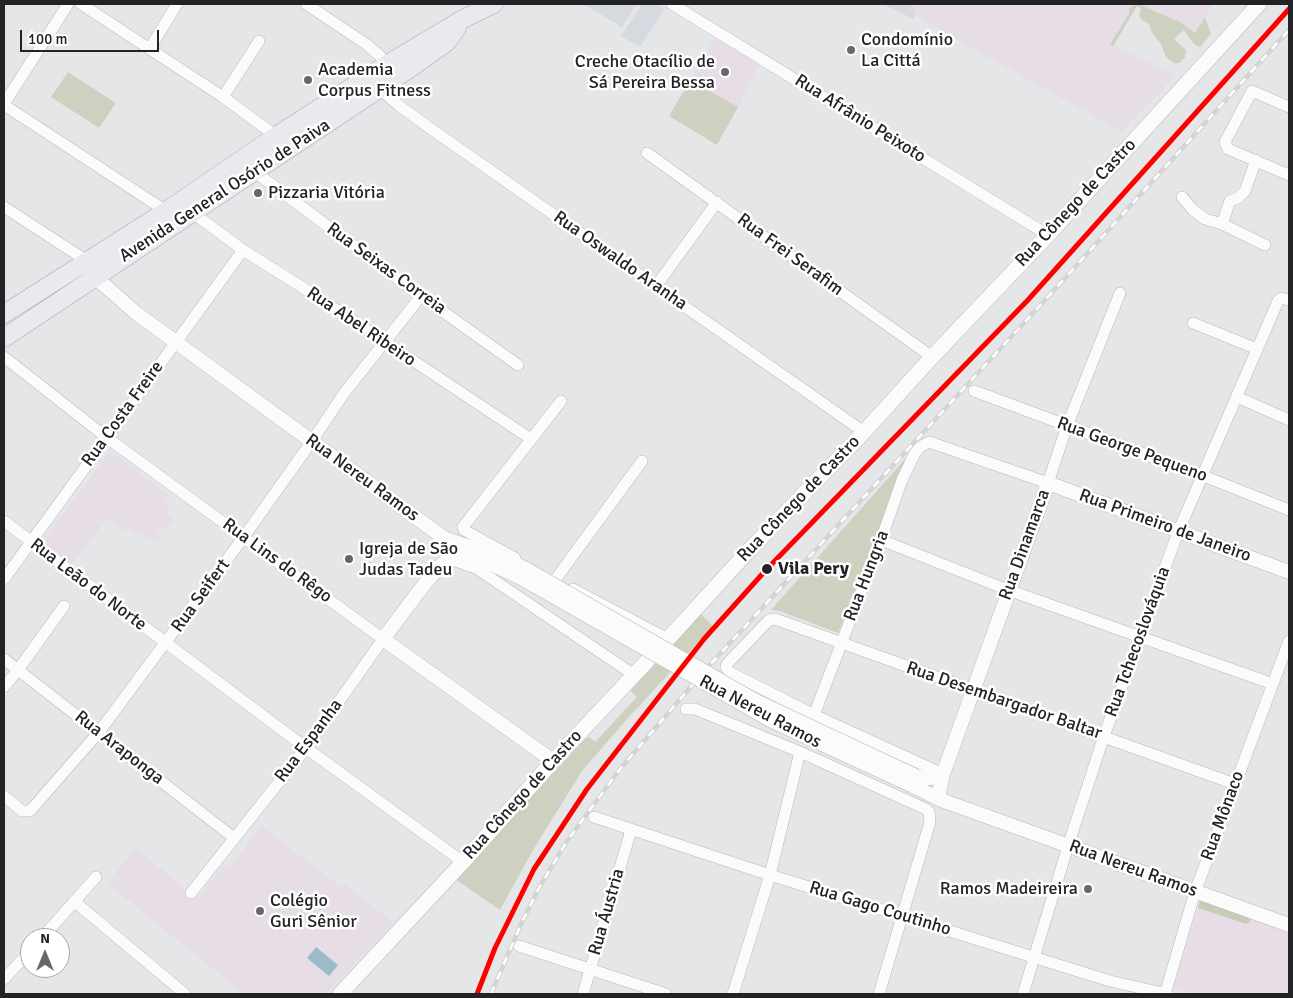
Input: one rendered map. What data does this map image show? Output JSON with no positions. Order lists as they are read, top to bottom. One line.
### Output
{"streets":{"main road":["Avenida General Osório de Paiva","Rua Cônego de Castro"],"street":["Rua Afrânio Peixoto","Rua Frei Serafim","Rua Oswaldo Aranha","Rua Seixas Correia","Rua Abel Ribeiro","Rua Costa Freire","Rua George Pequeno","Rua Nereu Ramos","Rua Primeiro de Janeiro","Rua Dinamarca","Rua Lins do Rêgo","Rua Hungria","Rua Leão do Norte","Rua Seifert","Rua Tchecoslováquia","Rua Desembargador Baltar","Rua Espanha","Rua Araponga","Rua Mônaco","Rua Gago Coutinho","Rua Áustria"]},"crossings":[["Rua Afrânio Peixoto","Rua Cônego de Castro"],["Avenida General Osório de Paiva","Rua Oswaldo Aranha"],["Avenida General Osório de Paiva","Rua Seixas Correia"],["Avenida General Osório de Paiva","Rua Abel Ribeiro"],["Avenida General Osório de Paiva","Rua Nereu Ramos"],["Rua Cônego de Castro","Rua Frei Serafim"],["Rua Cônego de Castro","Rua Oswaldo Aranha"],["Rua Cônego de Castro","Rua Lins do Rêgo"],["Rua Cônego de Castro","Rua Leão do Norte"],["Rua Seixas Correia","Rua Seifert"],["Rua Abel Ribeiro","Rua Costa Freire"],["Rua Abel Ribeiro","Rua Seifert"],["Rua Costa Freire","Rua Nereu Ramos"],["Rua Costa Freire","Rua Lins do Rêgo"],["Rua Costa Freire","Rua Leão do Norte"],["Rua George Pequeno","Rua Dinamarca"],["Rua George Pequeno","Rua Tchecoslováquia"],["Rua Nereu Ramos","Rua Dinamarca"],["Rua Nereu Ramos","Rua Hungria"],["Rua Nereu Ramos","Rua Seifert"],["Rua Nereu Ramos","Rua Tchecoslováquia"],["Rua Nereu Ramos","Rua Desembargador Baltar"],["Rua Nereu Ramos","Rua Espanha"],["Rua Nereu Ramos","Rua Mônaco"],["Rua Nereu Ramos","Rua Gago Coutinho"],["Rua Primeiro de Janeiro","Rua Dinamarca"],["Rua Primeiro de Janeiro","Rua Hungria"],["Rua Primeiro de Janeiro","Rua Tchecoslováquia"],["Rua Dinamarca","Rua Desembargador Baltar"],["Rua Lins do Rêgo","Rua Seifert"],["Rua Lins do Rêgo","Rua Espanha"],["Rua Hungria","Rua Desembargador Baltar"],["Rua Leão do Norte","Rua Seifert"],["Rua Leão do Norte","Rua Espanha"],["Rua Seifert","Rua Araponga"],["Rua Tchecoslováquia","Rua Desembargador Baltar"],["Rua Tchecoslováquia","Rua Gago Coutinho"],["Rua Desembargador Baltar","Rua Mônaco"],["Rua Espanha","Rua Araponga"],["Rua Mônaco","Rua Gago Coutinho"],["Rua Gago Coutinho","Rua Áustria"]],"places":["Condomínio La Cittá","Creche Otacílio de Sá Pereira Bessa","Academia Corpus Fitness","Pizzaria Vitória","Igreja de São Judas Tadeu","Vila Pery","Ramos Madeireira","Colégio Guri Sênior"],"scale_bar":"100 m","north":"top"}
